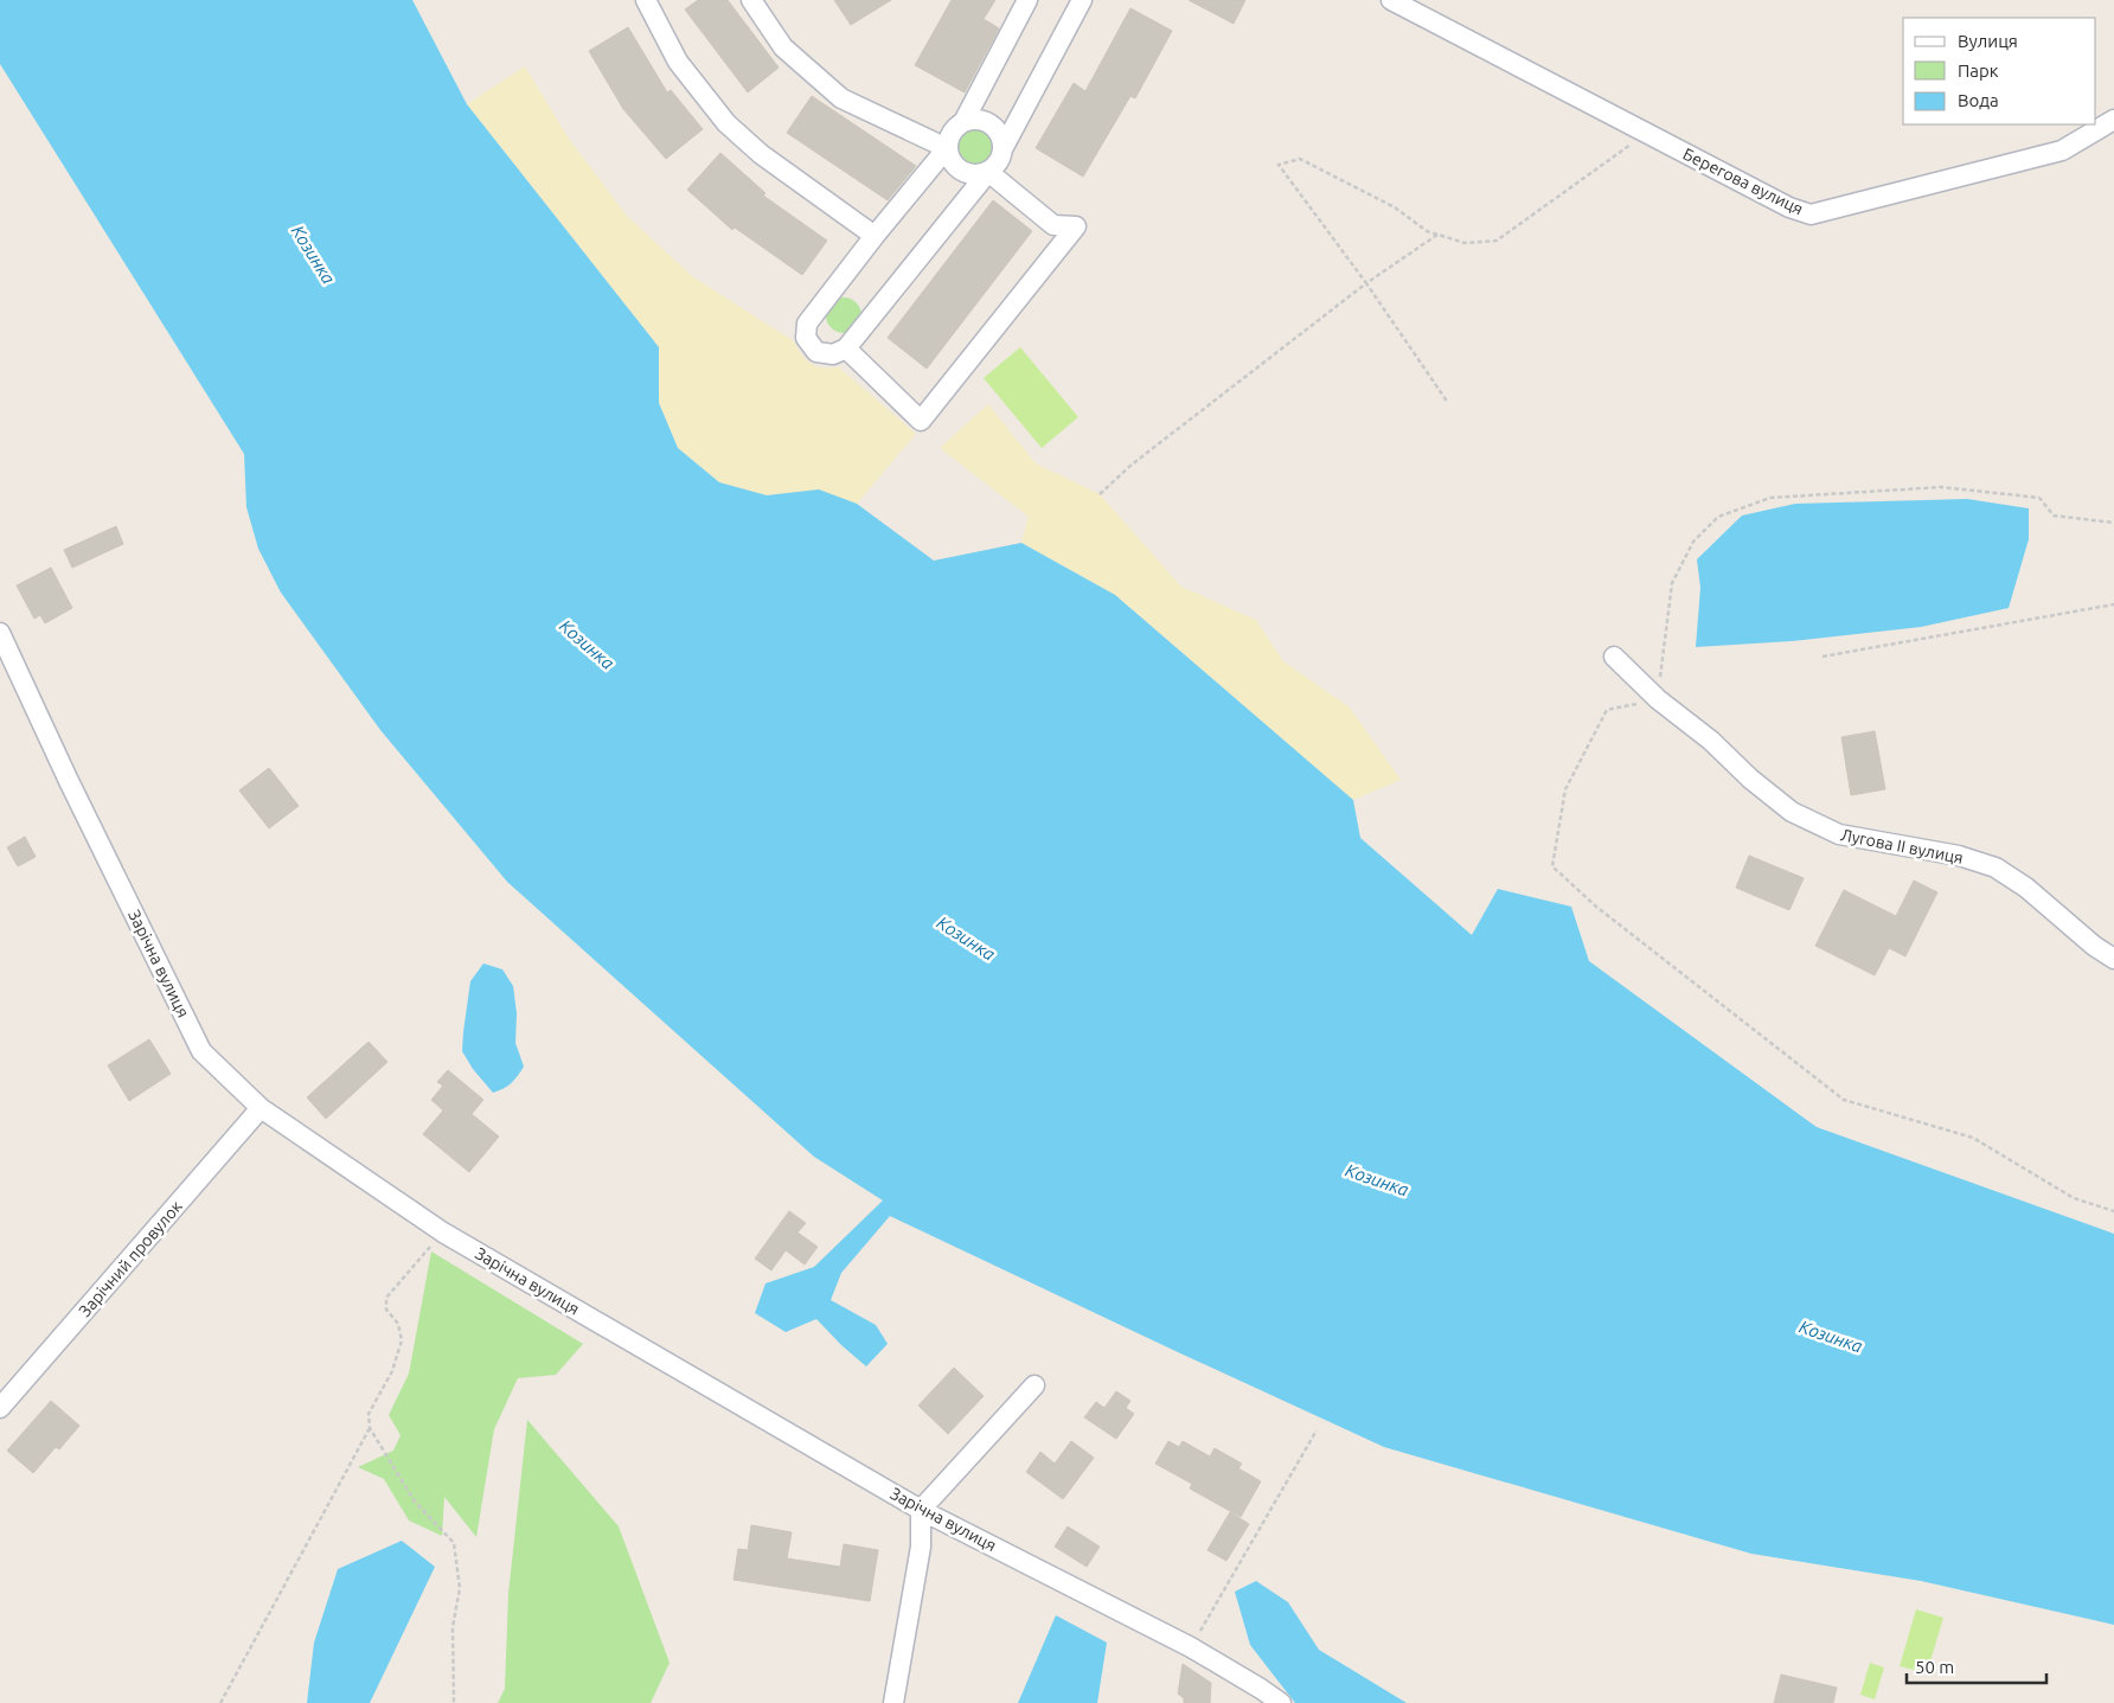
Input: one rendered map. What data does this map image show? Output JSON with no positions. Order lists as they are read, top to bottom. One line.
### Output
{"streets":{"street":["Берегова вулиця","Лугова II вулиця","Зарічна вулиця","Зарічний провулок"]},"crossings":[["Зарічна вулиця","Зарічний провулок"]],"water":["Козинка"],"legend":["Вулиця","Парк","Вода"],"scale_bar":"50 m"}
